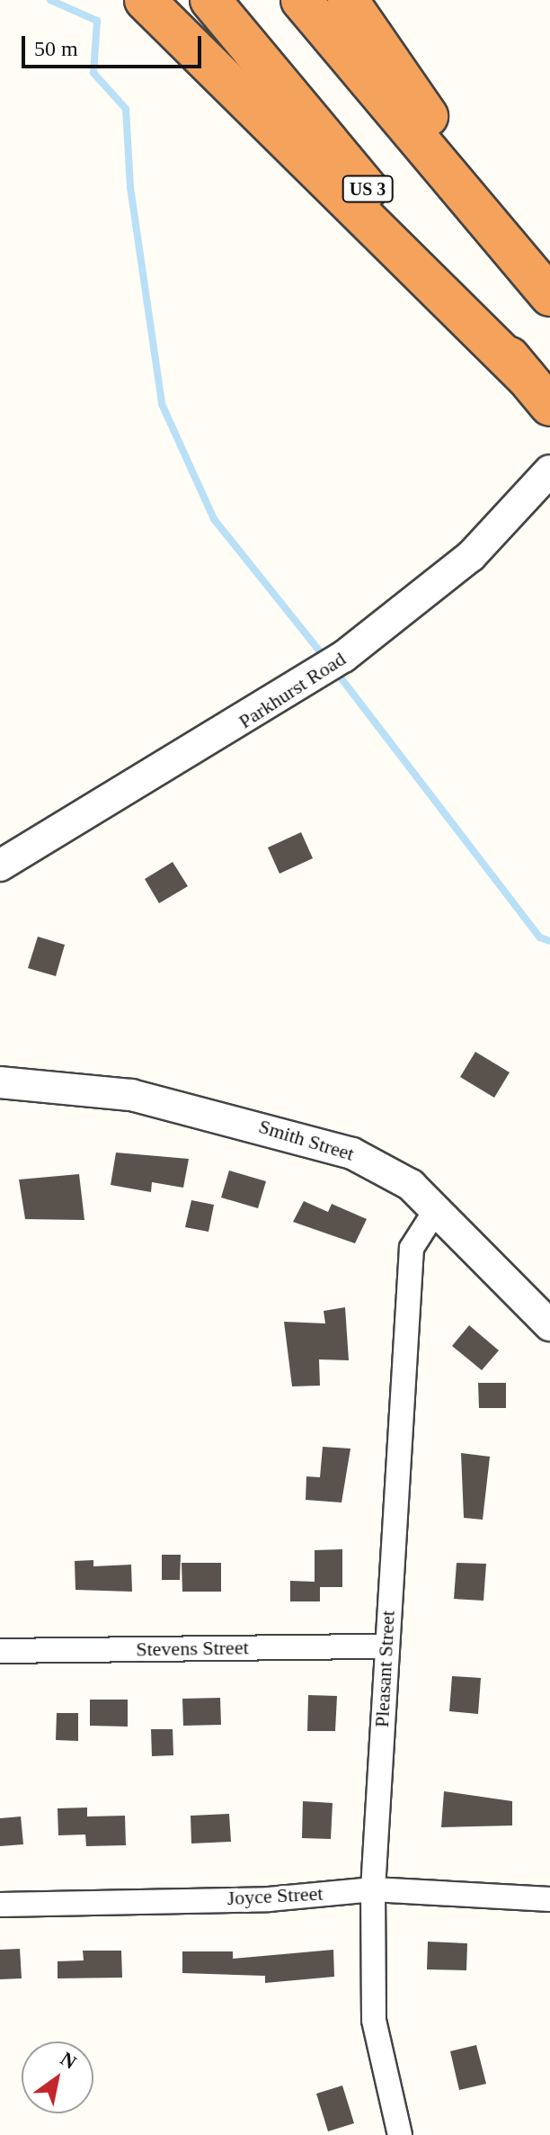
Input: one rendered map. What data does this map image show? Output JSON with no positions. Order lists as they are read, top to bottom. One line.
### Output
{"streets":{"highway":["US 3"],"street":["Parkhurst Road","Smith Street","Stevens Street","Pleasant Street","Joyce Street"]},"crossings":[["Smith Street","Pleasant Street"],["Stevens Street","Pleasant Street"],["Pleasant Street","Joyce Street"]],"scale_bar":"50 m","north":"top right"}
